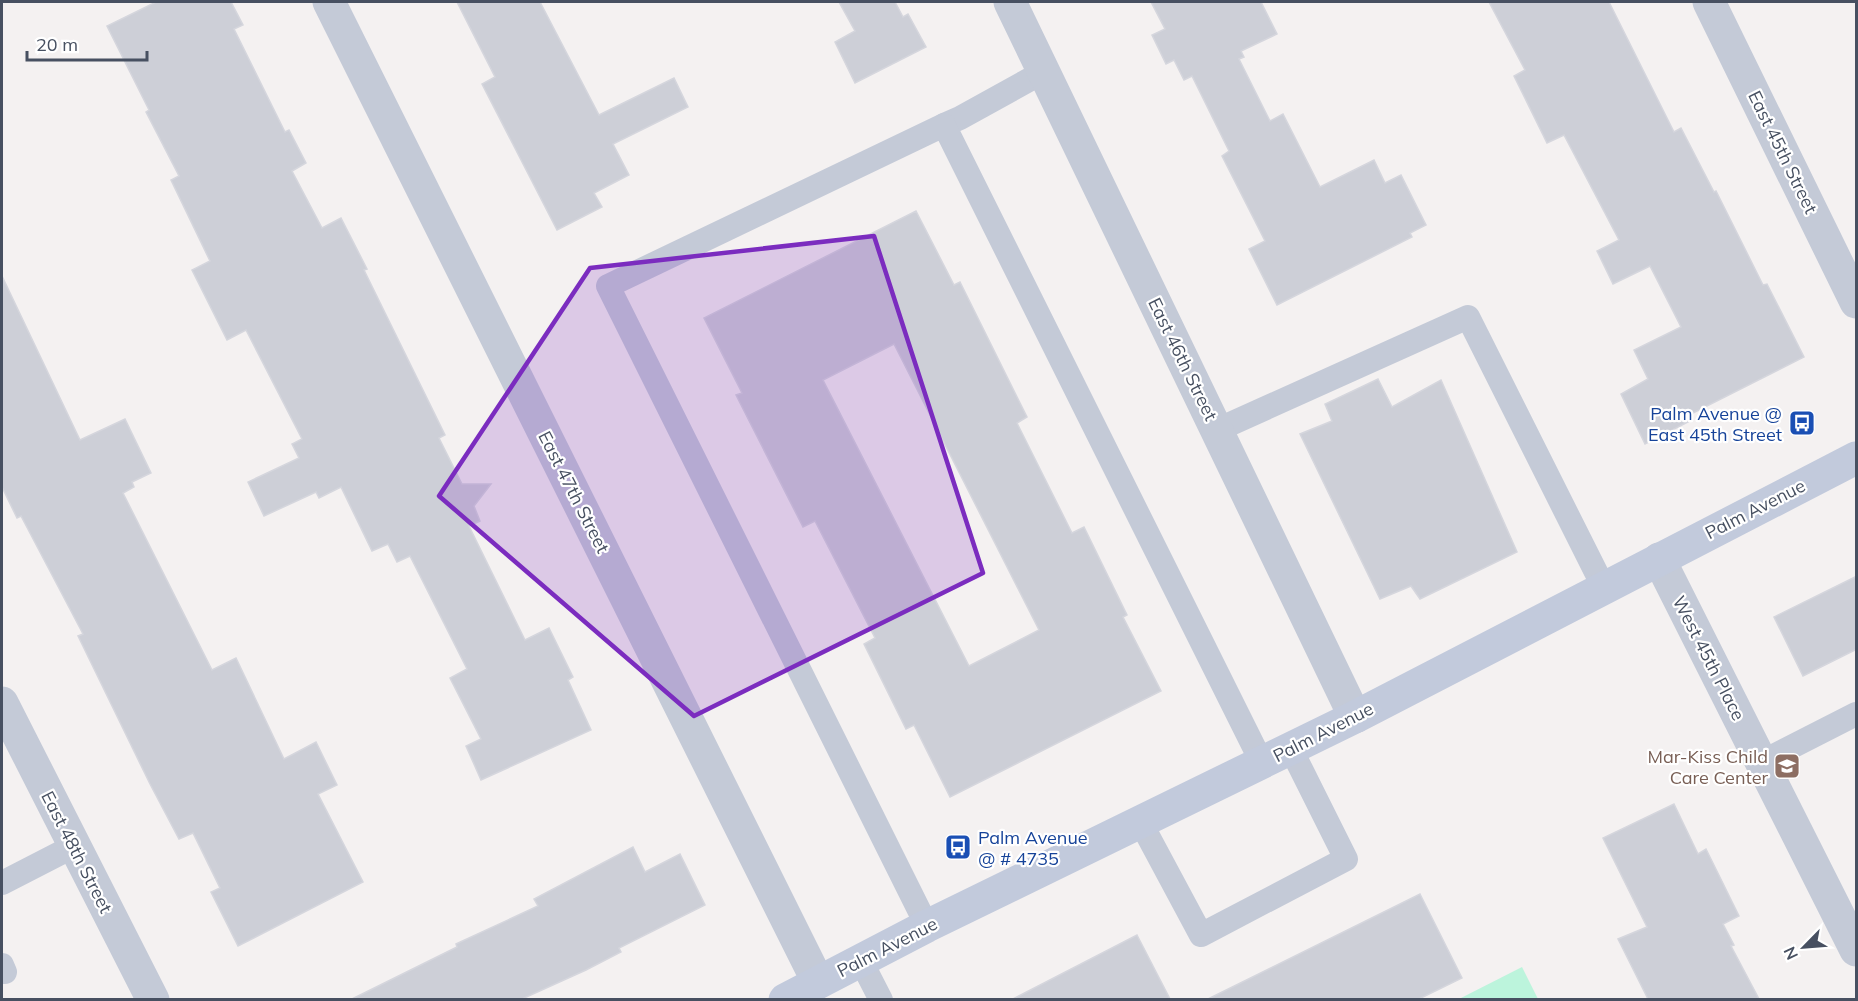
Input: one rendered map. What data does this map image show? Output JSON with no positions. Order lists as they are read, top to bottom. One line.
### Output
{"streets":{"main road":["Palm Avenue"],"street":["East 45th Street","East 46th Street","East 47th Street","West 45th Place","East 48th Street"]},"crossings":[["East 46th Street","Palm Avenue"],["East 47th Street","Palm Avenue"],["Palm Avenue","West 45th Place"]],"places":{"bus stop":["Palm Avenue @ East 45th Street","Palm Avenue @ # 4735"],"school or university":["Mar-Kiss Child Care Center"]},"scale_bar":"20 m","north":"bottom left"}
